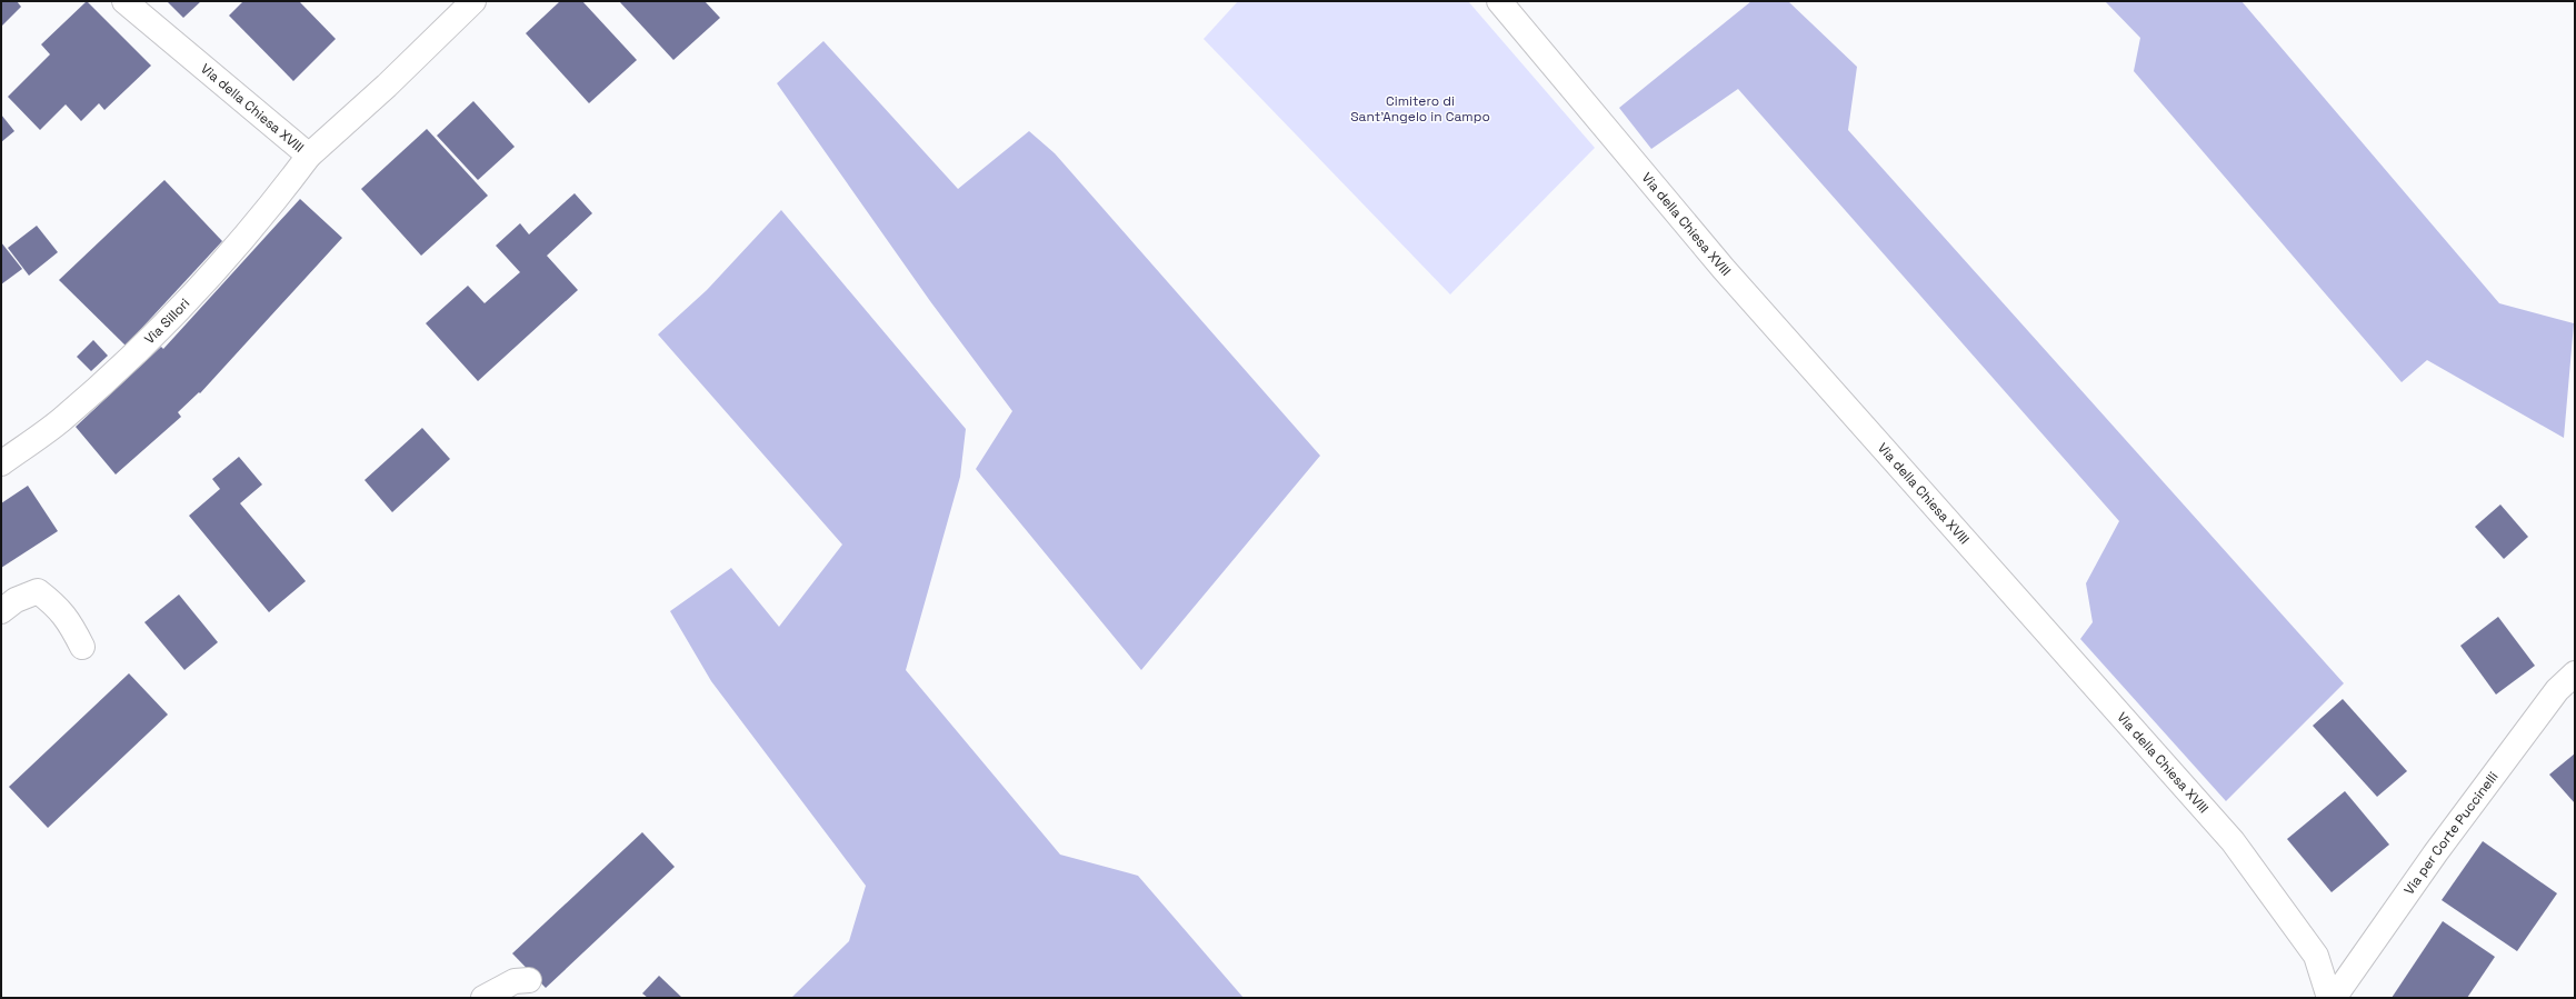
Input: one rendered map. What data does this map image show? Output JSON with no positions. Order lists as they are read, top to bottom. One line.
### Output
{"streets":{"street":["Via della Chiesa XVIII","Via Sillori","Via per Corte Puccinelli"]},"crossings":[["Via della Chiesa XVIII","Via Sillori"]],"parks":["Cimitero di Sant'Angelo in Campo"]}
